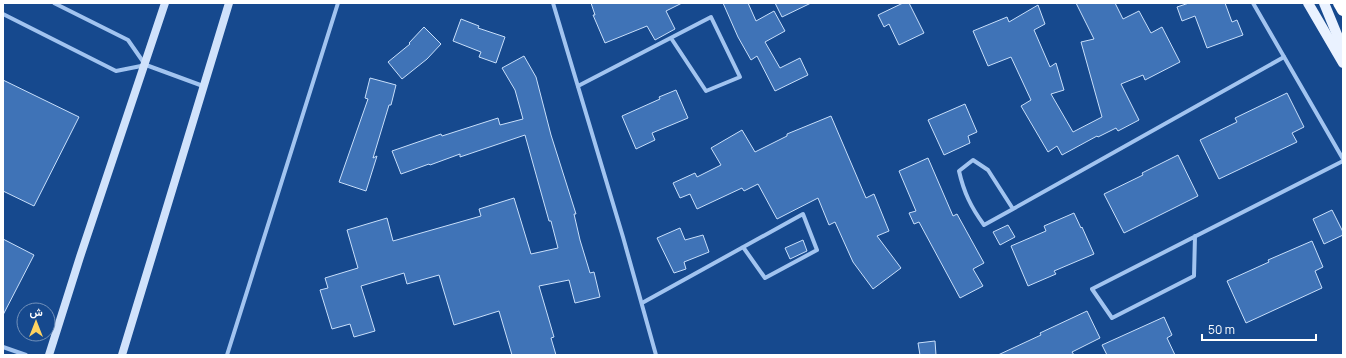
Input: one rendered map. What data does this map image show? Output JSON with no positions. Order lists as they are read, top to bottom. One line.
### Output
{"scale_bar":"50 m","north":"top"}
